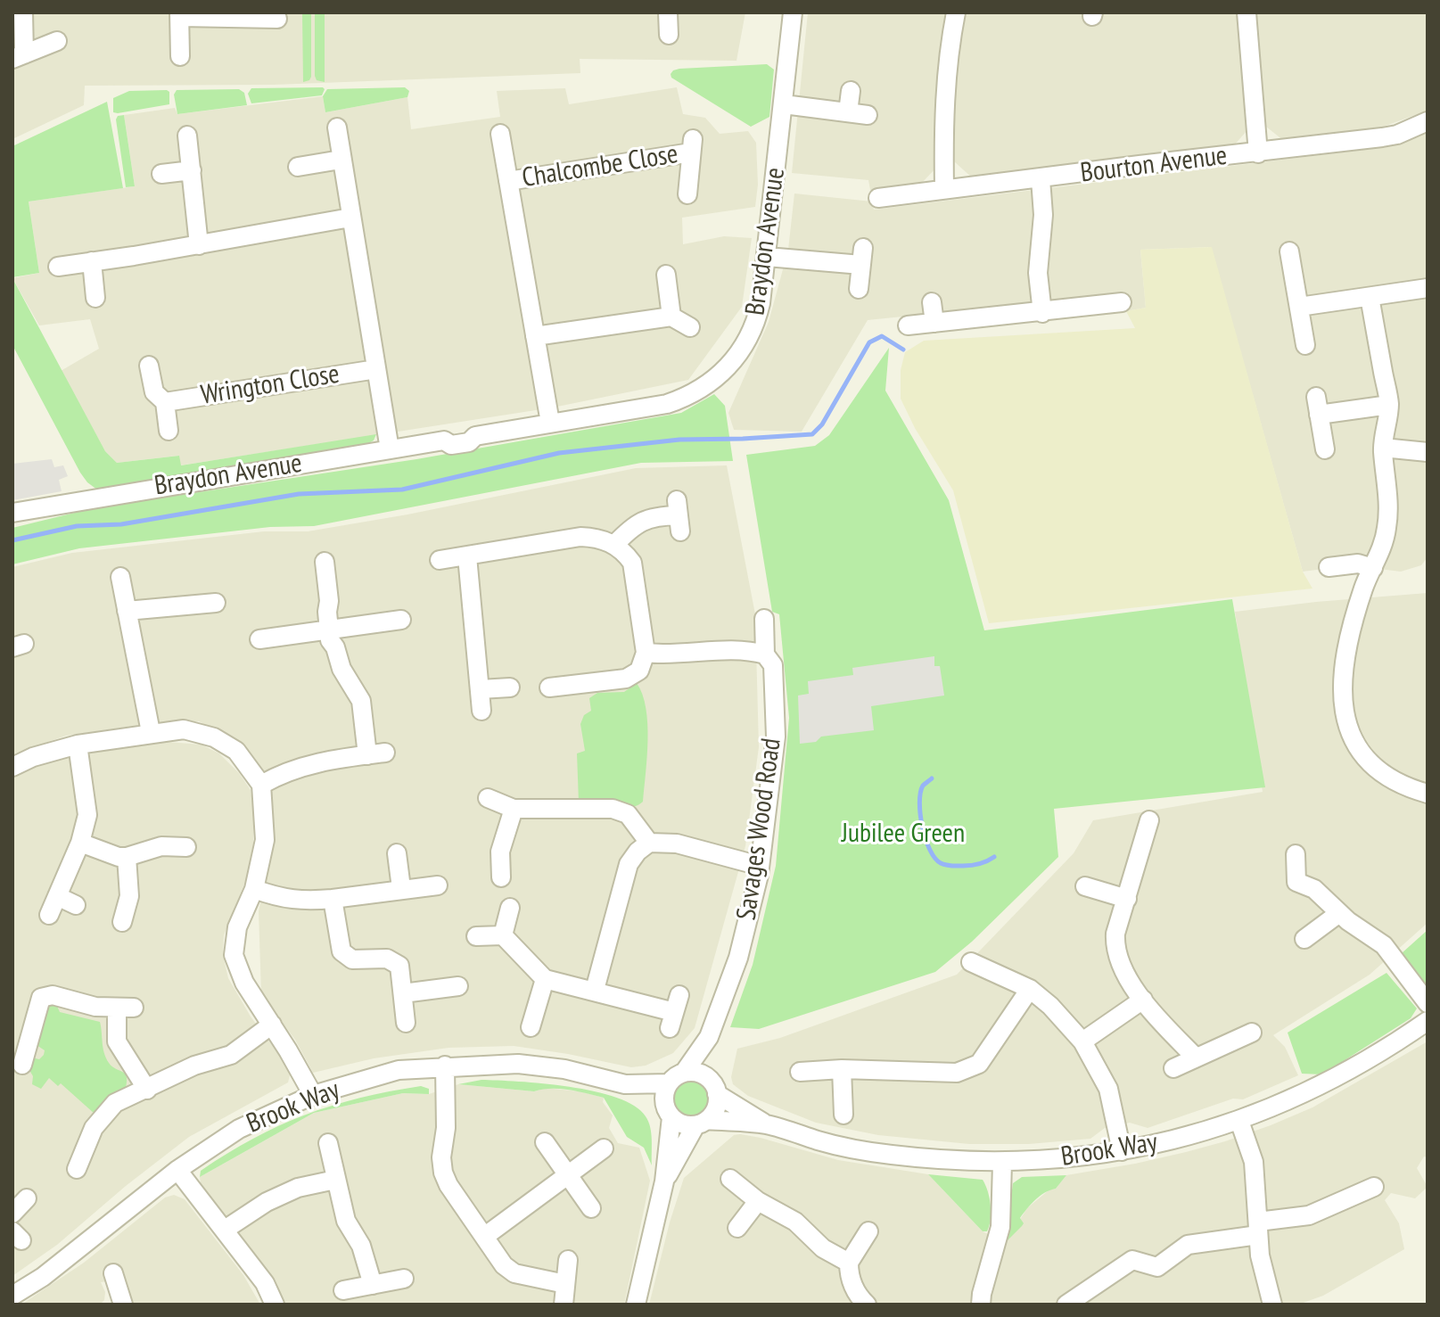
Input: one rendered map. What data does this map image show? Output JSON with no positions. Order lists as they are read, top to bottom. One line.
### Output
{"streets":{"street":["Bourton Avenue","Chalcombe Close","Braydon Avenue","Wrington Close","Savages Wood Road","Brook Way"]},"crossings":[["Chalcombe Close","Braydon Avenue"],["Braydon Avenue","Wrington Close"],["Savages Wood Road","Brook Way"]],"parks":["Jubilee Green"]}
